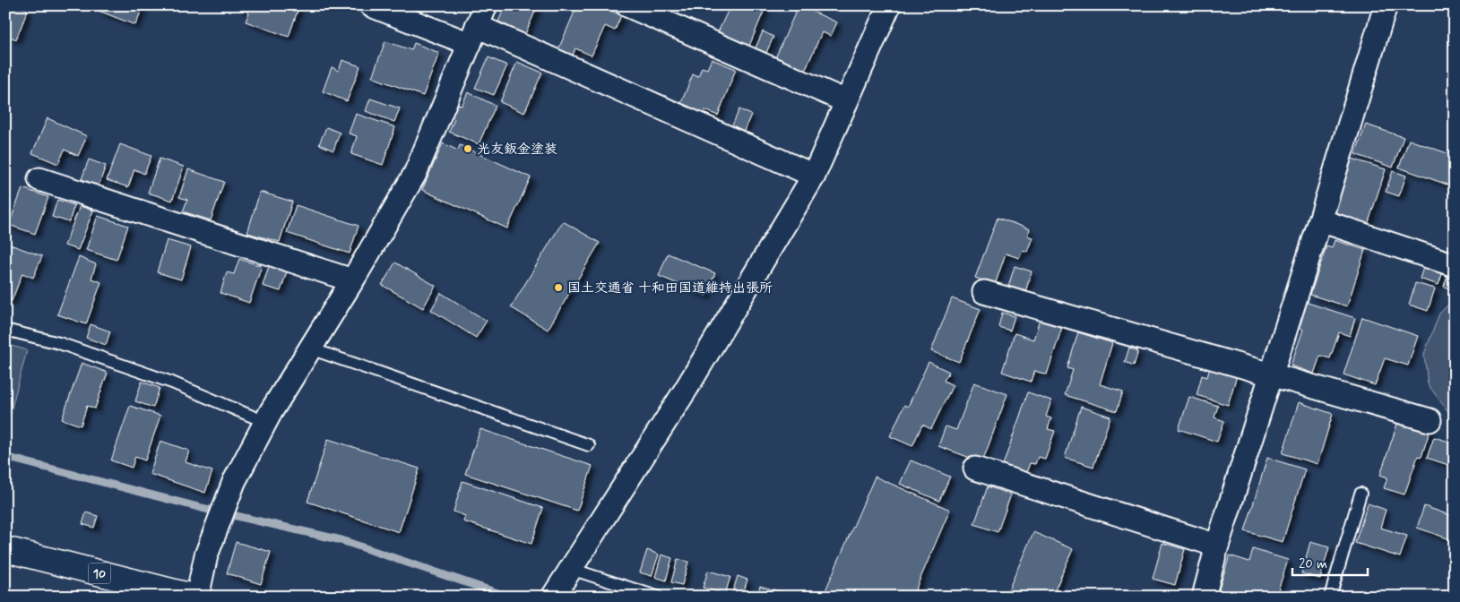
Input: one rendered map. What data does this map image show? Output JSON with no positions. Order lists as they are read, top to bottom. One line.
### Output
{"streets":{"main road":["10"]},"places":["光友鈑金塗装","国土交通省 十和田国道維持出張所"],"scale_bar":"20 m"}
